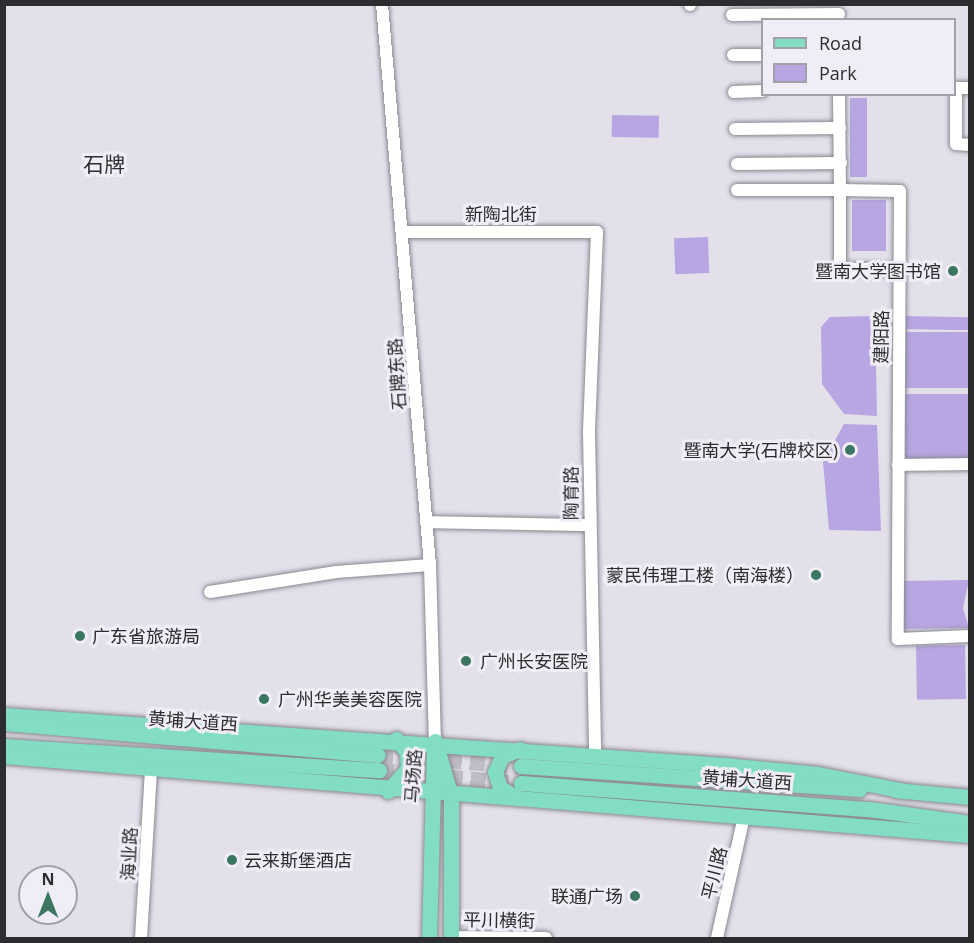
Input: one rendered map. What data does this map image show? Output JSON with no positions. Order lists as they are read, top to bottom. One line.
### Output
{"streets":{"main road":["黄埔大道西","马场路"],"street":["新陶北街","建阳路","石牌东路","陶育路","海业路","平川路","平川横街"]},"crossings":[["新陶北街","石牌东路"],["新陶北街","陶育路"],["石牌东路","马场路"],["马场路","平川横街"]],"districts":["石牌"],"places":["暨南大学图书馆","暨南大学(石牌校区)","蒙民伟理工楼（南海楼）","广东省旅游局","广州长安医院","广州华美美容医院","云来斯堡酒店","联通广场"],"legend":["Road","Park"],"north":"top"}
